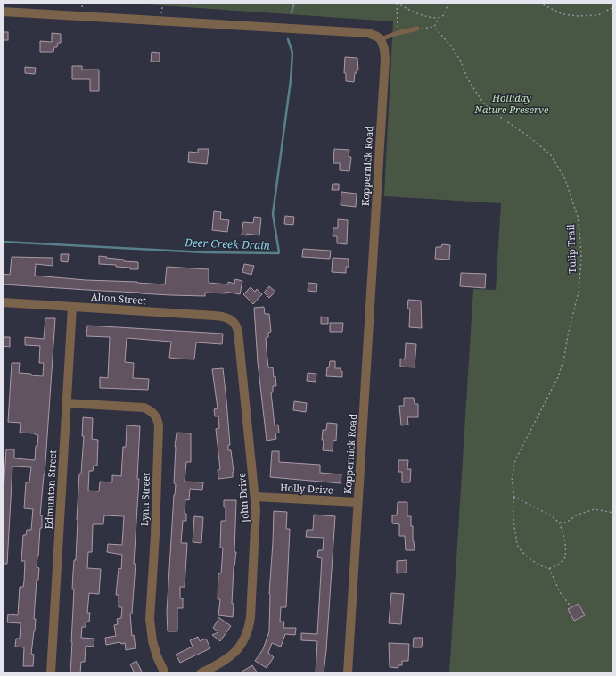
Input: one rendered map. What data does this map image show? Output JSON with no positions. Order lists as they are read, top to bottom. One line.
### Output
{"streets":{"street":["Koppernick Road","Alton Street","Holly Drive","Edmunton Street","John Drive","Lynn Street"],"path":["Tulip Trail"]},"crossings":[["Koppernick Road","Holly Drive"],["Alton Street","Edmunton Street"],["Alton Street","John Drive"],["Holly Drive","John Drive"],["Edmunton Street","Lynn Street"]],"water":["Deer Creek Drain"],"parks":["Holliday Nature Preserve"]}
